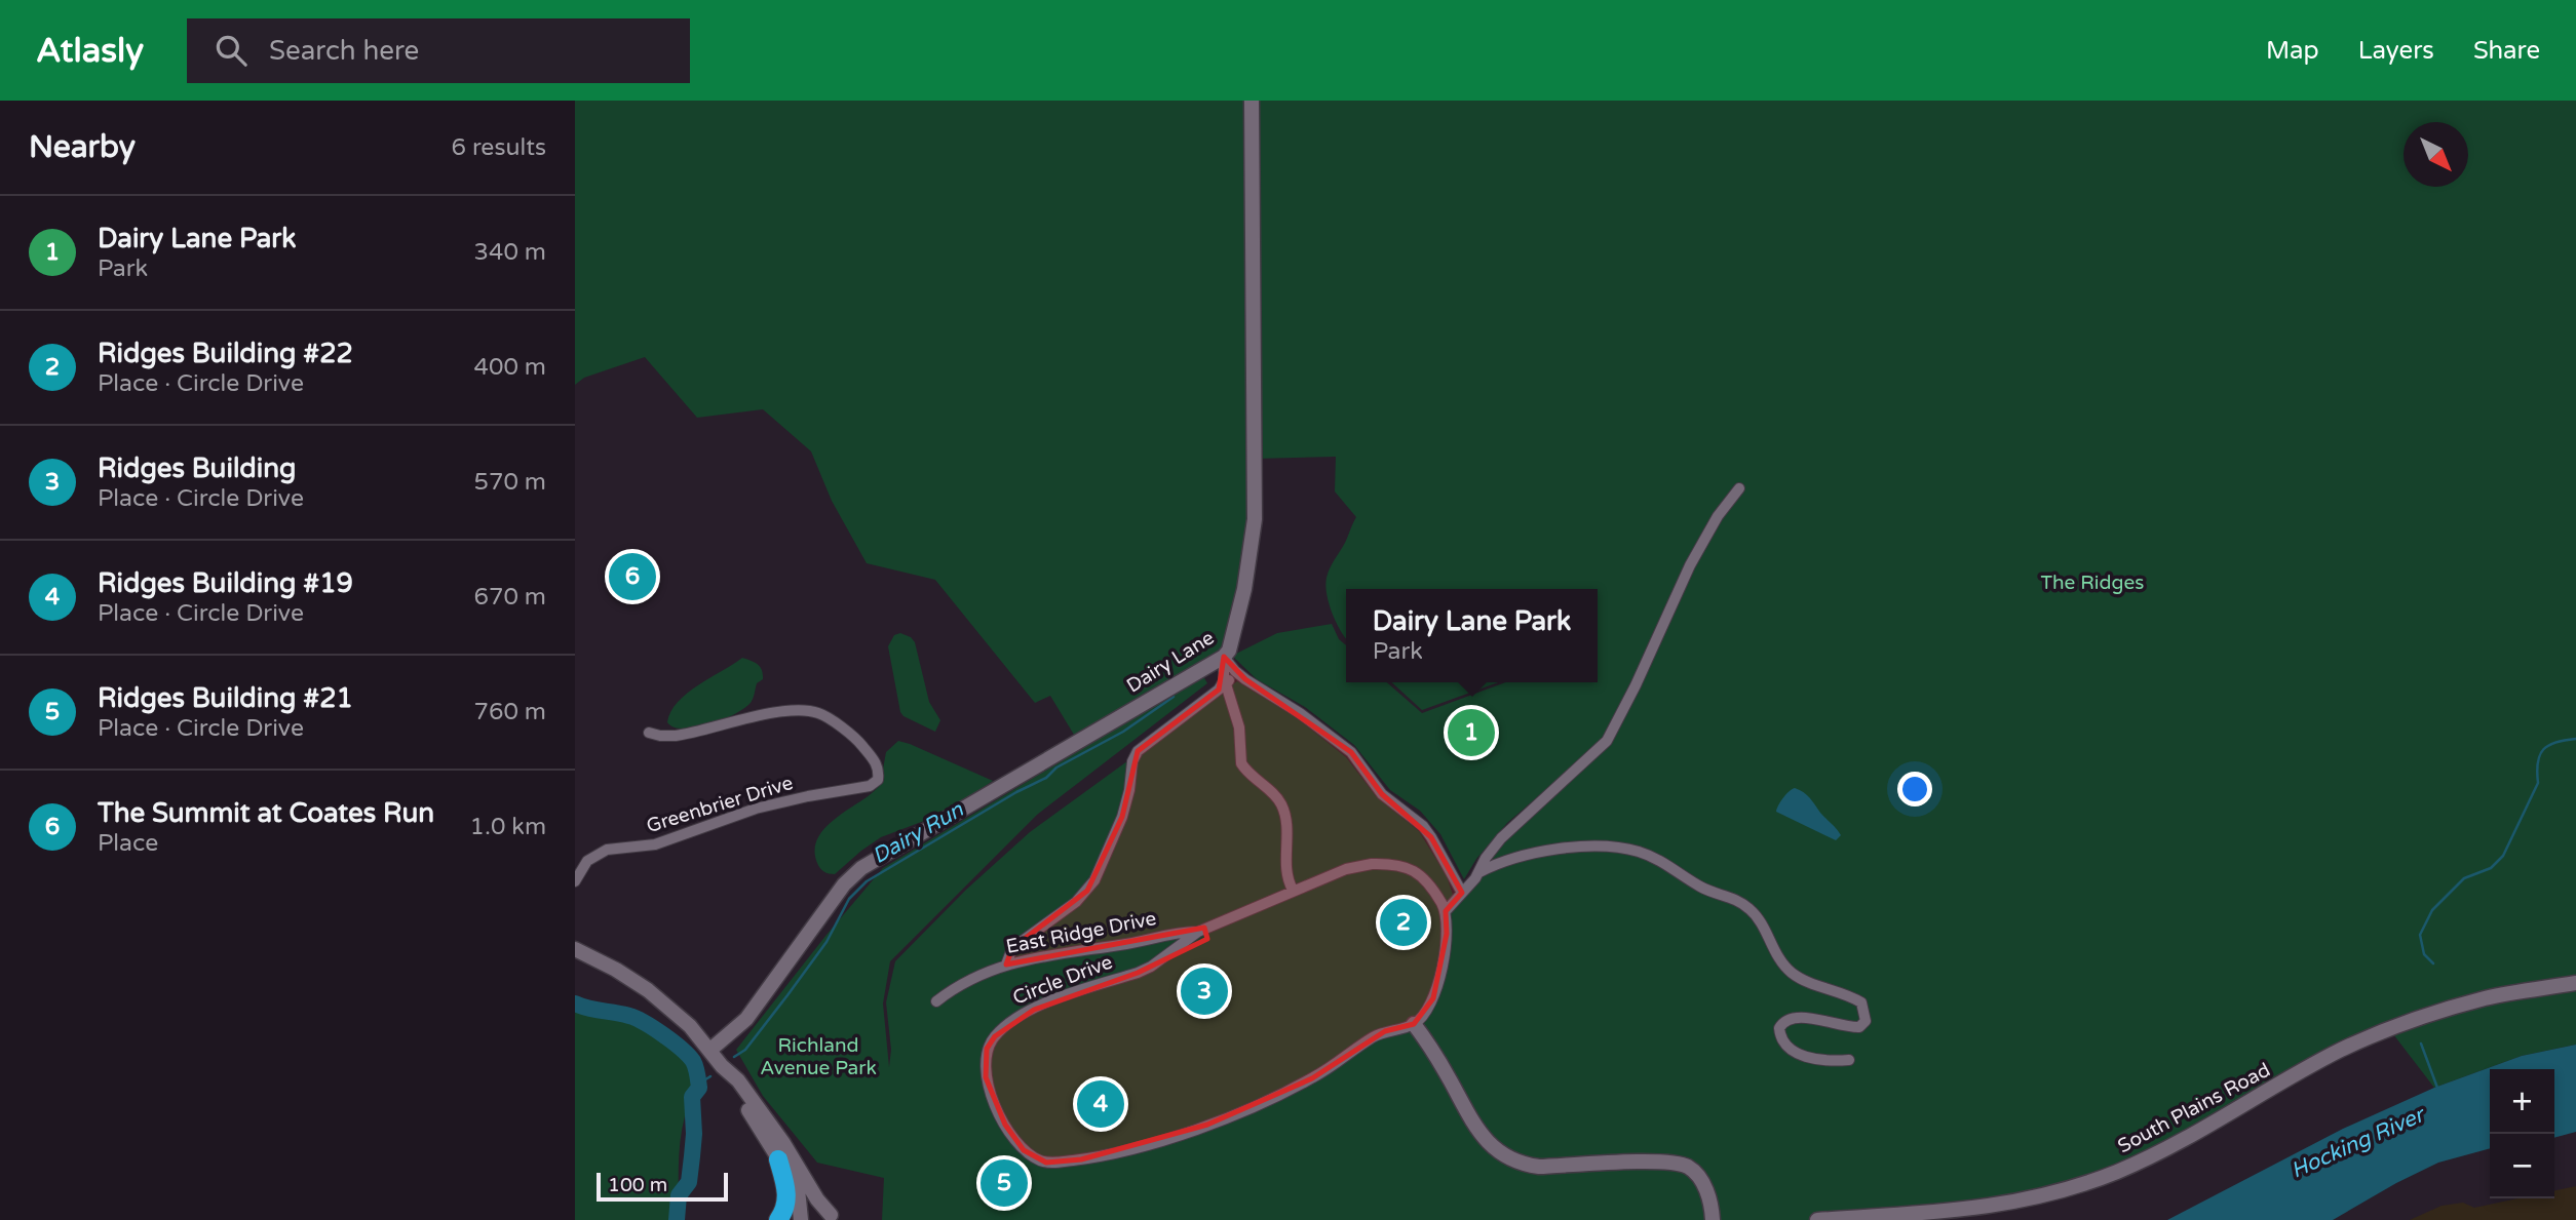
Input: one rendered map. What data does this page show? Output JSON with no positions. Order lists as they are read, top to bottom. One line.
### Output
{"streets":{"street":["Dairy Lane","Greenbrier Drive","East Ridge Drive","Circle Drive","South Plains Road"]},"crossings":[["East Ridge Drive","Circle Drive"]],"water":["Dairy Run","Hocking River"],"parks":["The Ridges","Richland Avenue Park"],"scale_bar":"100 m","north":"bottom right","page":{"header":"Atlasly","search":"Search here","nav":["Map","Layers","Share"],"heading":["Nearby","6 results"],"list":[{"mark":"1","name":"Dairy Lane Park","note":"Park","value":"340 m"},{"mark":"2","name":"Ridges Building #22","note":"Place · Circle Drive","value":"400 m"},{"mark":"3","name":"Ridges Building","note":"Place · Circle Drive","value":"570 m"},{"mark":"4","name":"Ridges Building #19","note":"Place · Circle Drive","value":"670 m"},{"mark":"5","name":"Ridges Building #21","note":"Place · Circle Drive","value":"760 m"},{"mark":"6","name":"The Summit at Coates Run","note":"Place","value":"1.0 km"}],"pins":["6","1","2","3","4","5"],"popup":["Dairy Lane Park","Park"],"map_buttons":["+","−"],"scale":"100 m"}}
